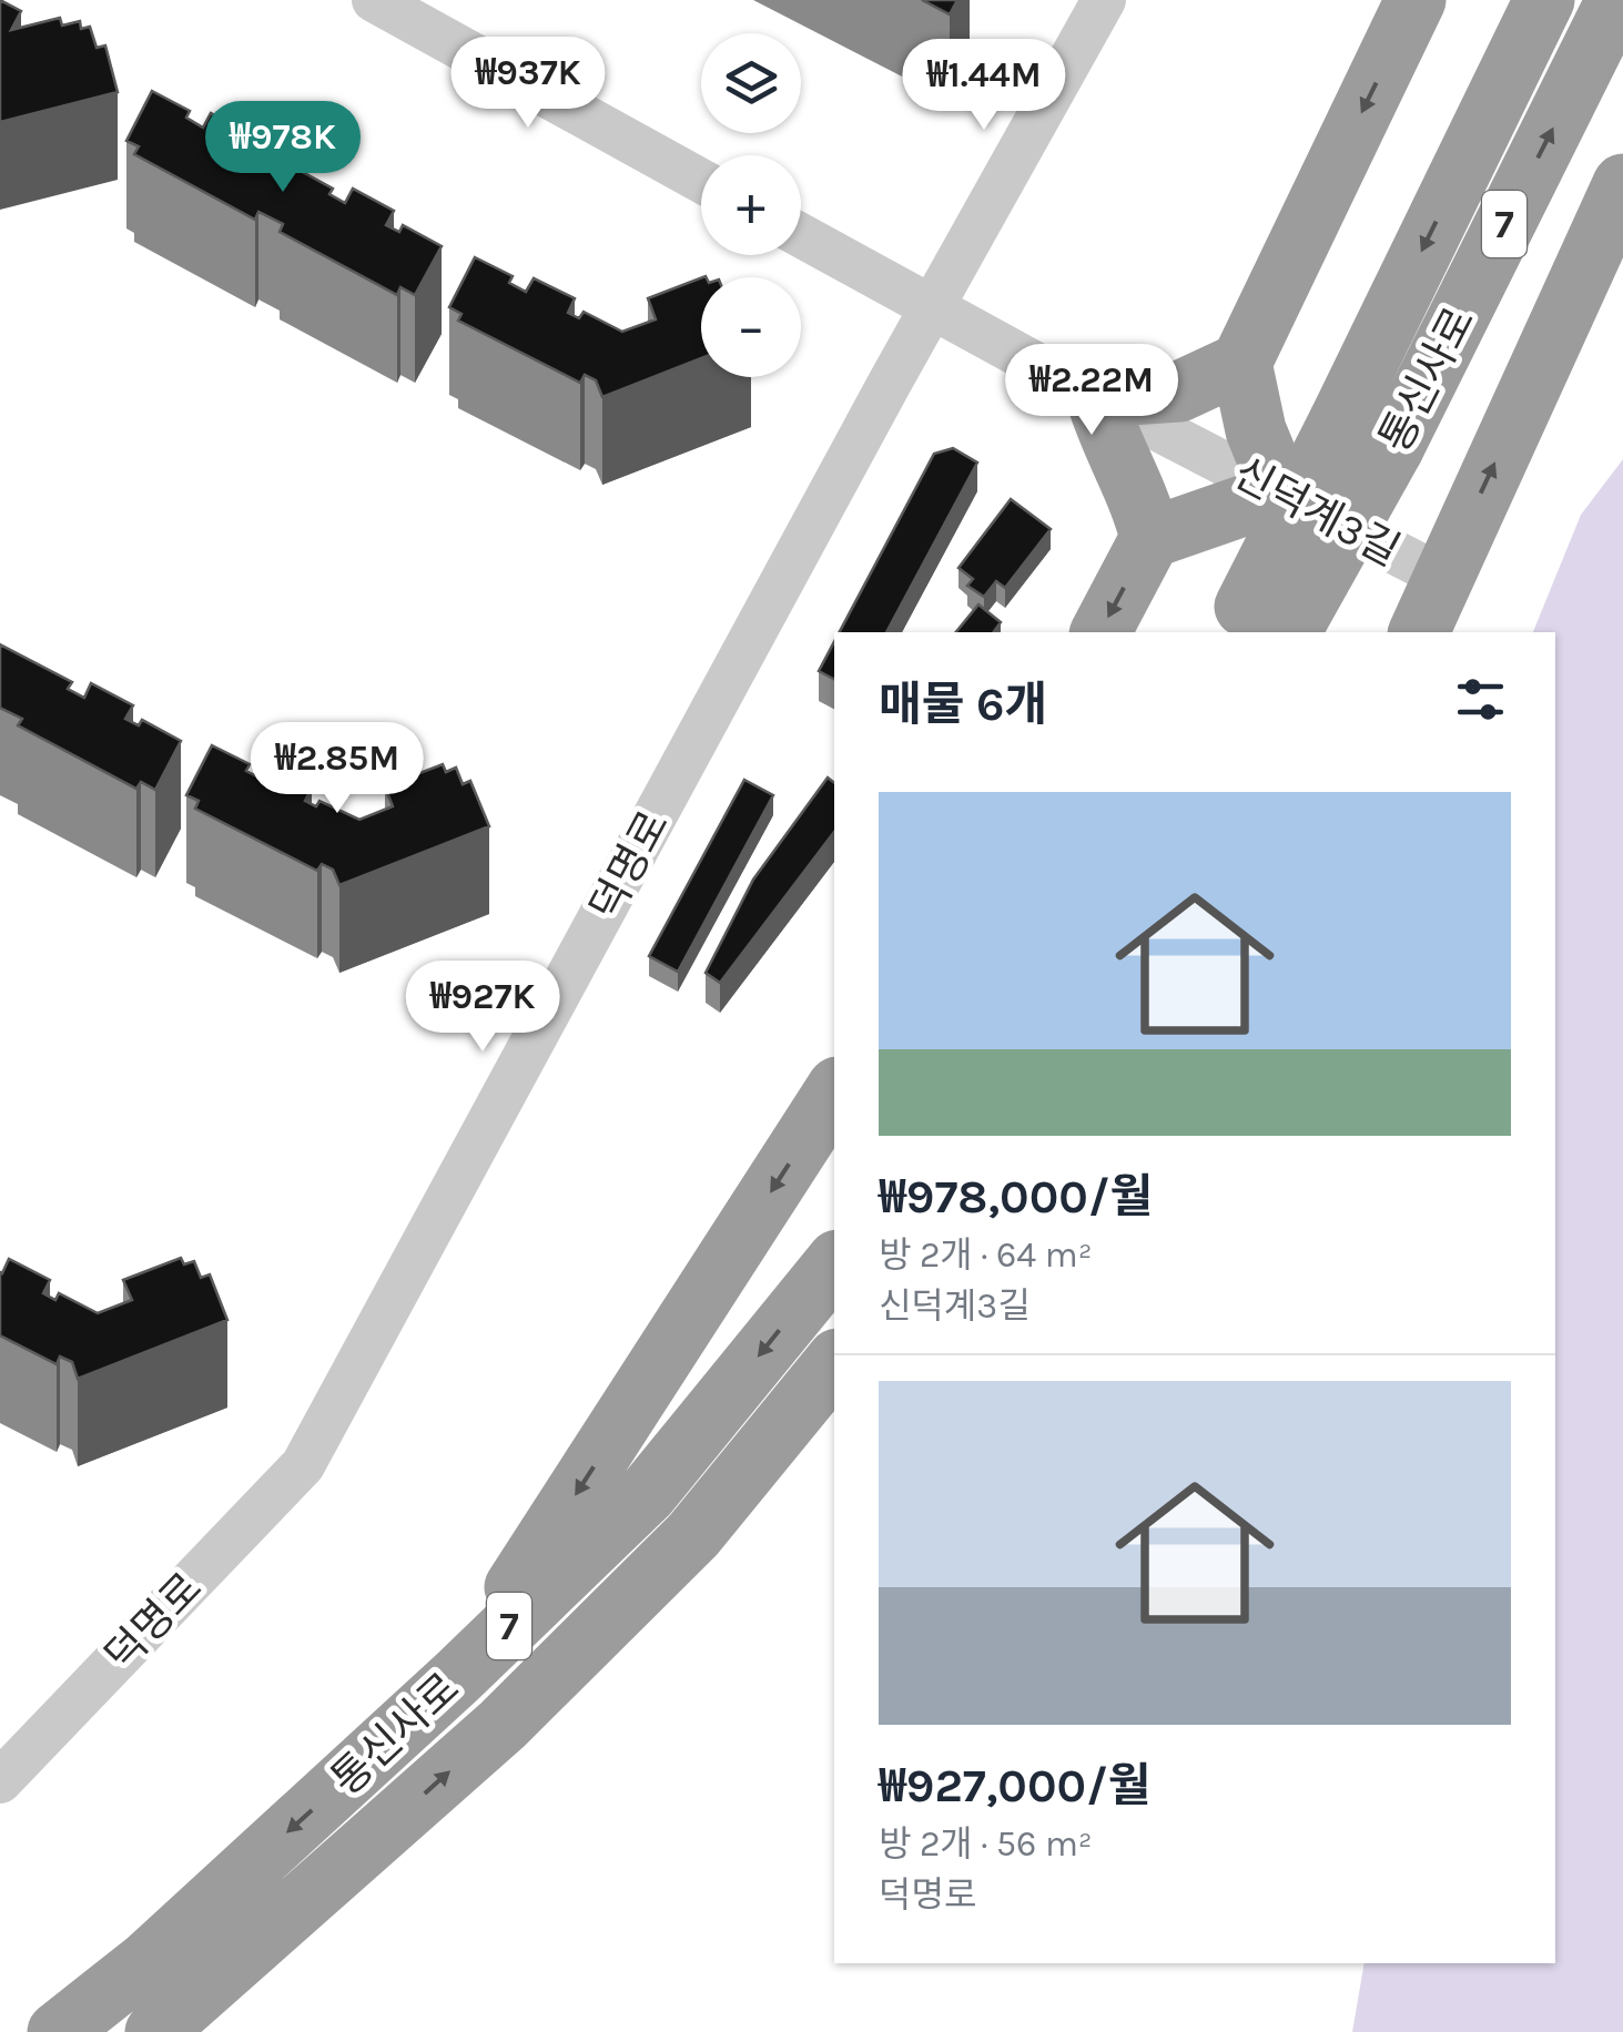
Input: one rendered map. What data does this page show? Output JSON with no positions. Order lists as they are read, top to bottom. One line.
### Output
{"streets":{"highway":["7","통신사로"],"street":["신덕계3길","덕명로"]},"crossings":[["신덕계3길","덕명로"]],"page":{"map_buttons":["+","−"],"price":["₩937K","₩1.44M","₩978K","₩2.22M","₩2.85M","₩927K"],"heading":"매물 6개","list":[{"name":"₩978,000/월","note":"방 2개 · 64 m² · 신덕계3길"},{"name":"₩927,000/월","note":"방 2개 · 56 m² · 덕명로"}]}}
